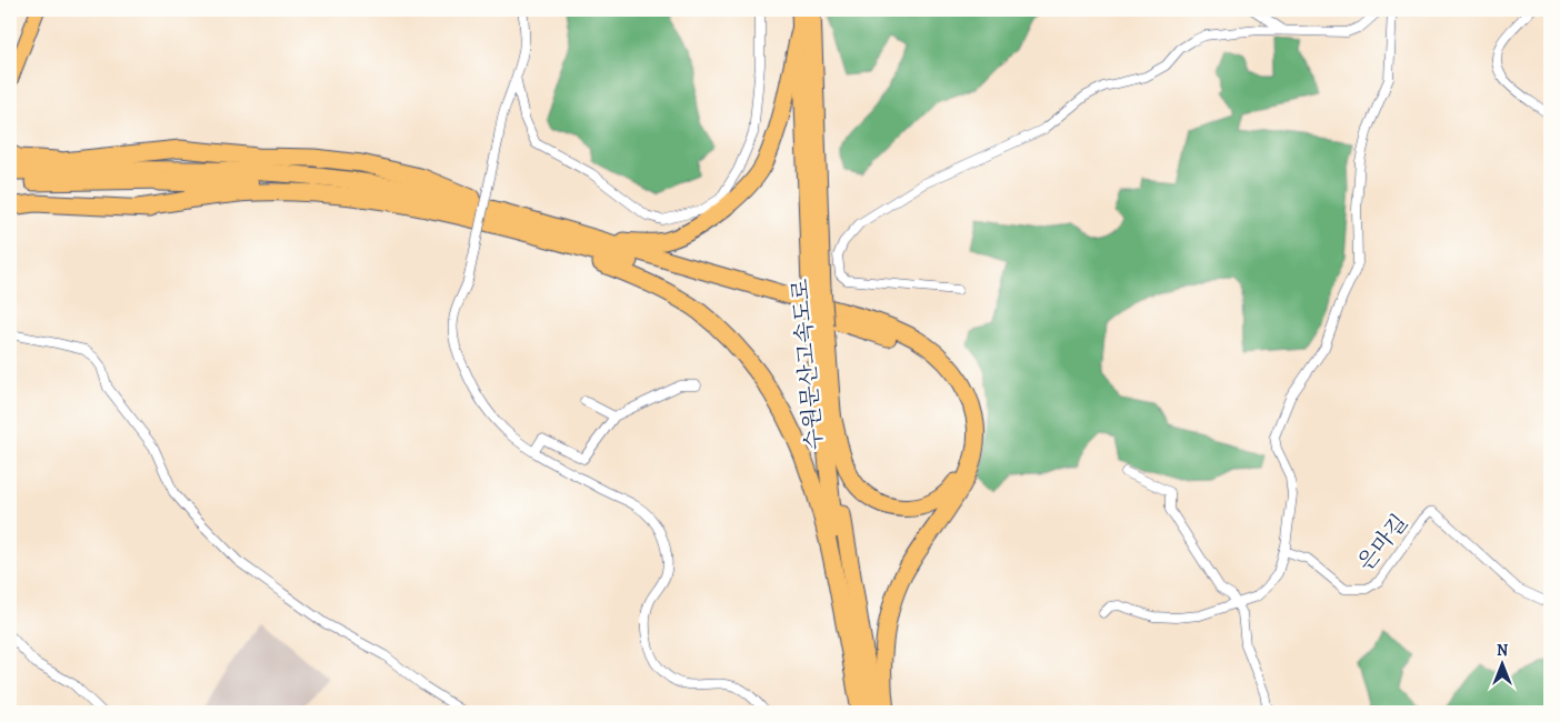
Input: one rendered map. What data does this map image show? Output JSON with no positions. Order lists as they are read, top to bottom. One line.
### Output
{"streets":{"highway":["수원문산고속도로"],"street":["은마길"]},"north":"top"}
